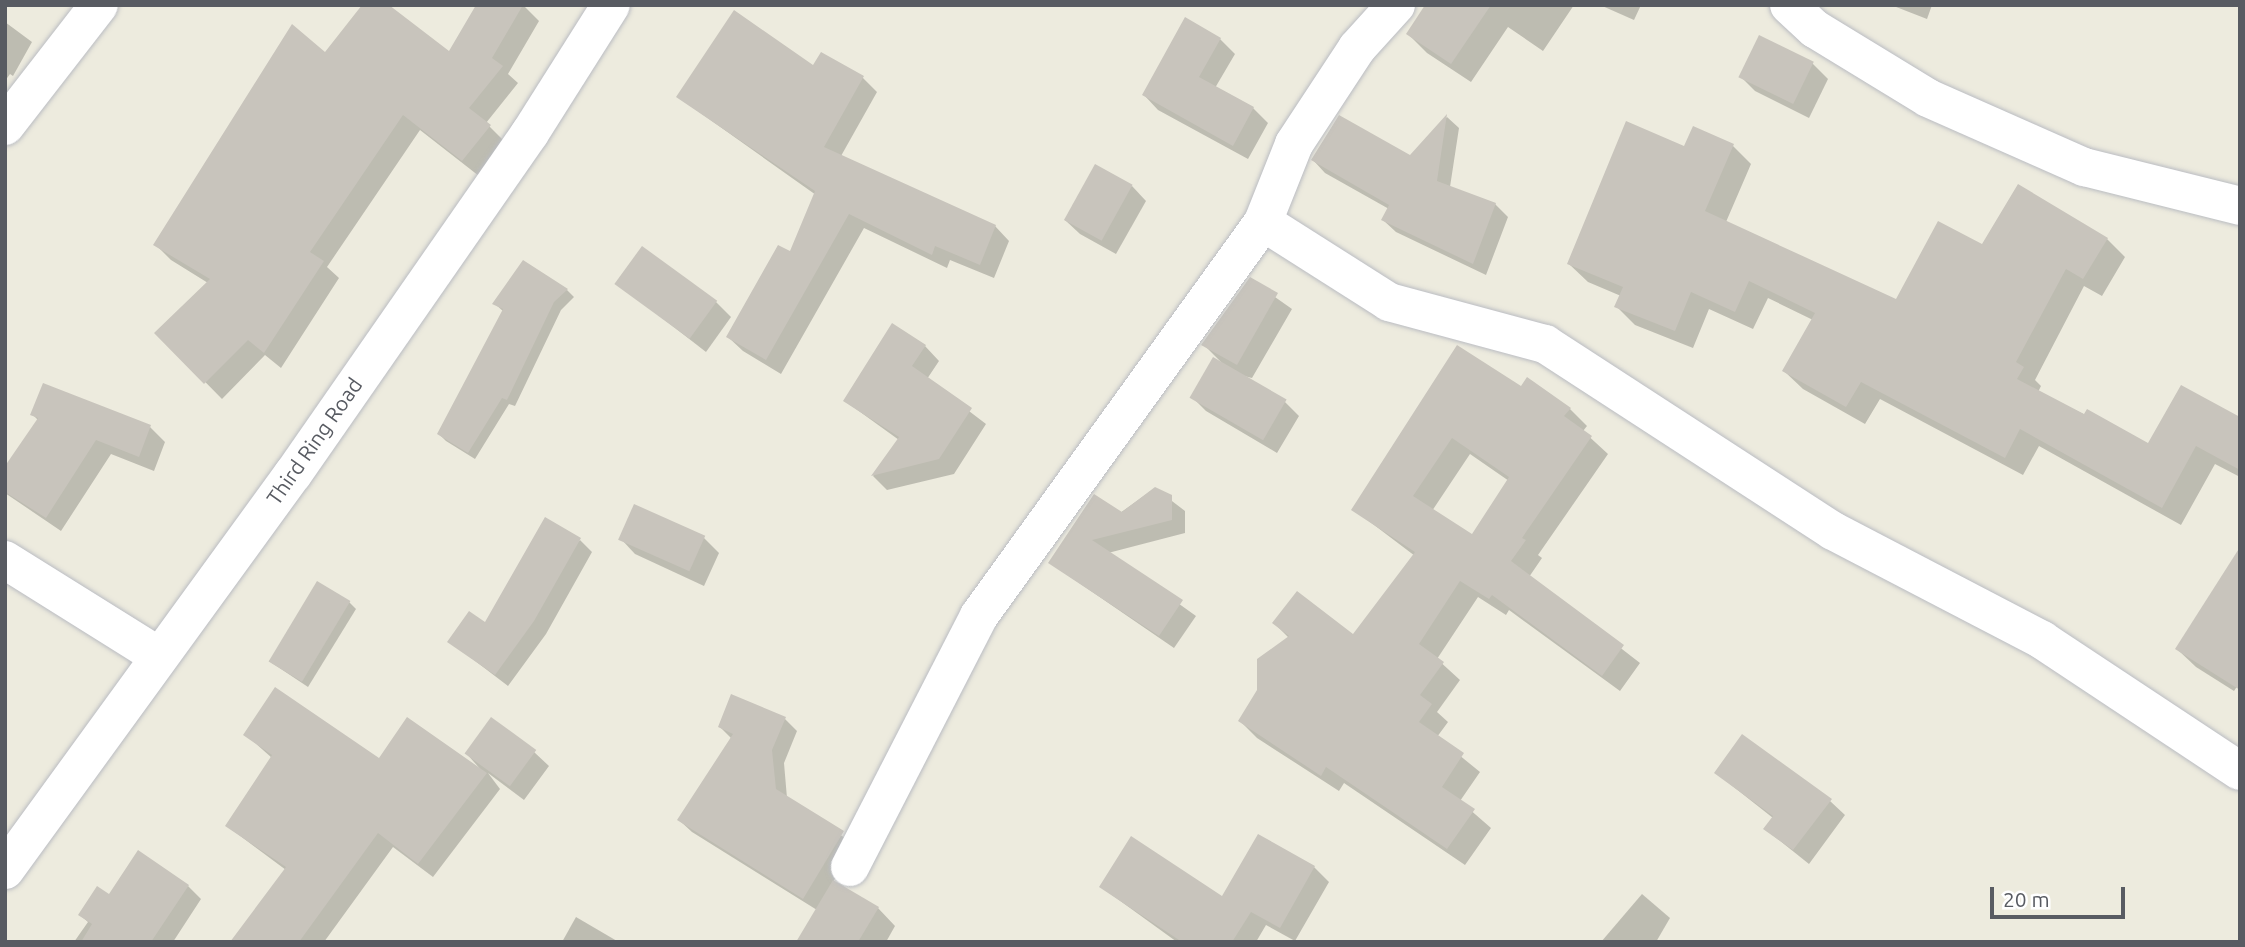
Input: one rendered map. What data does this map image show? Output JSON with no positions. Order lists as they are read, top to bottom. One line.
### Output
{"streets":{"street":["Third Ring Road"]},"scale_bar":"20 m"}
